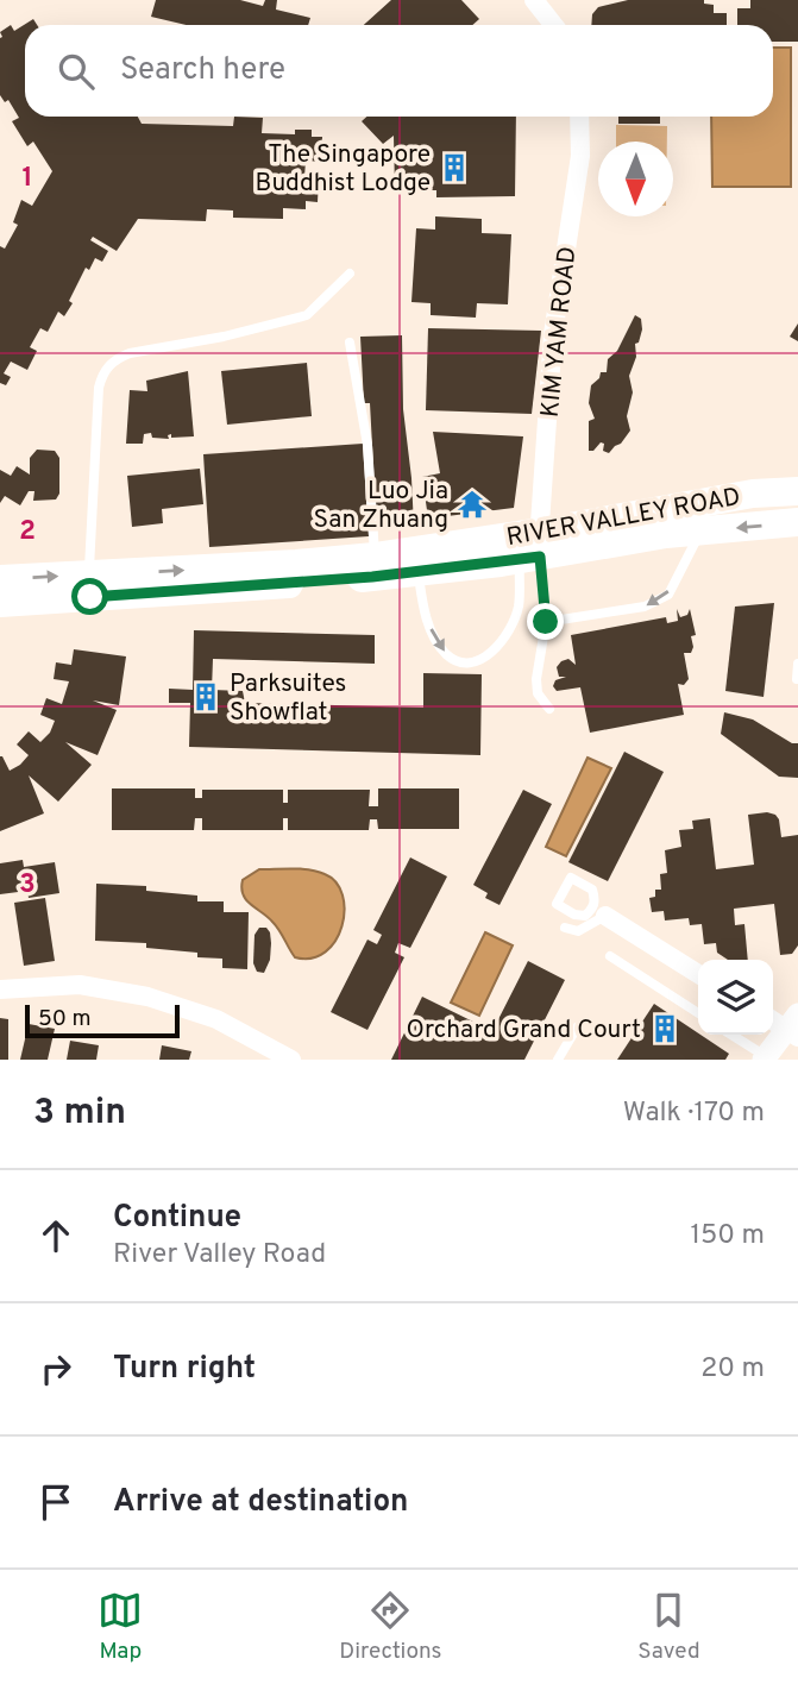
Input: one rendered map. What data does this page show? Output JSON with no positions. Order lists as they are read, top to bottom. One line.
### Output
{"streets":{"main road":["RIVER VALLEY ROAD"],"street":["KIM YAM ROAD"]},"crossings":[["KIM YAM ROAD","RIVER VALLEY ROAD"]],"places":{"building":["The Singapore Buddhist Lodge","Parksuites Showflat","Orchard Grand Court"],"temple":["Luo Jia San Zhuang"]},"scale_bar":"50 m","north":"bottom","page":{"search":"Search here","scale":"50 m","heading":["3 min","Walk · 170 m"],"list":[["Continue","River Valley Road","150 m"],["Turn right","20 m"],"Arrive at destination"],"nav":["Map","Directions","Saved"]},"grid":{"rows":["1","2","3"]}}
